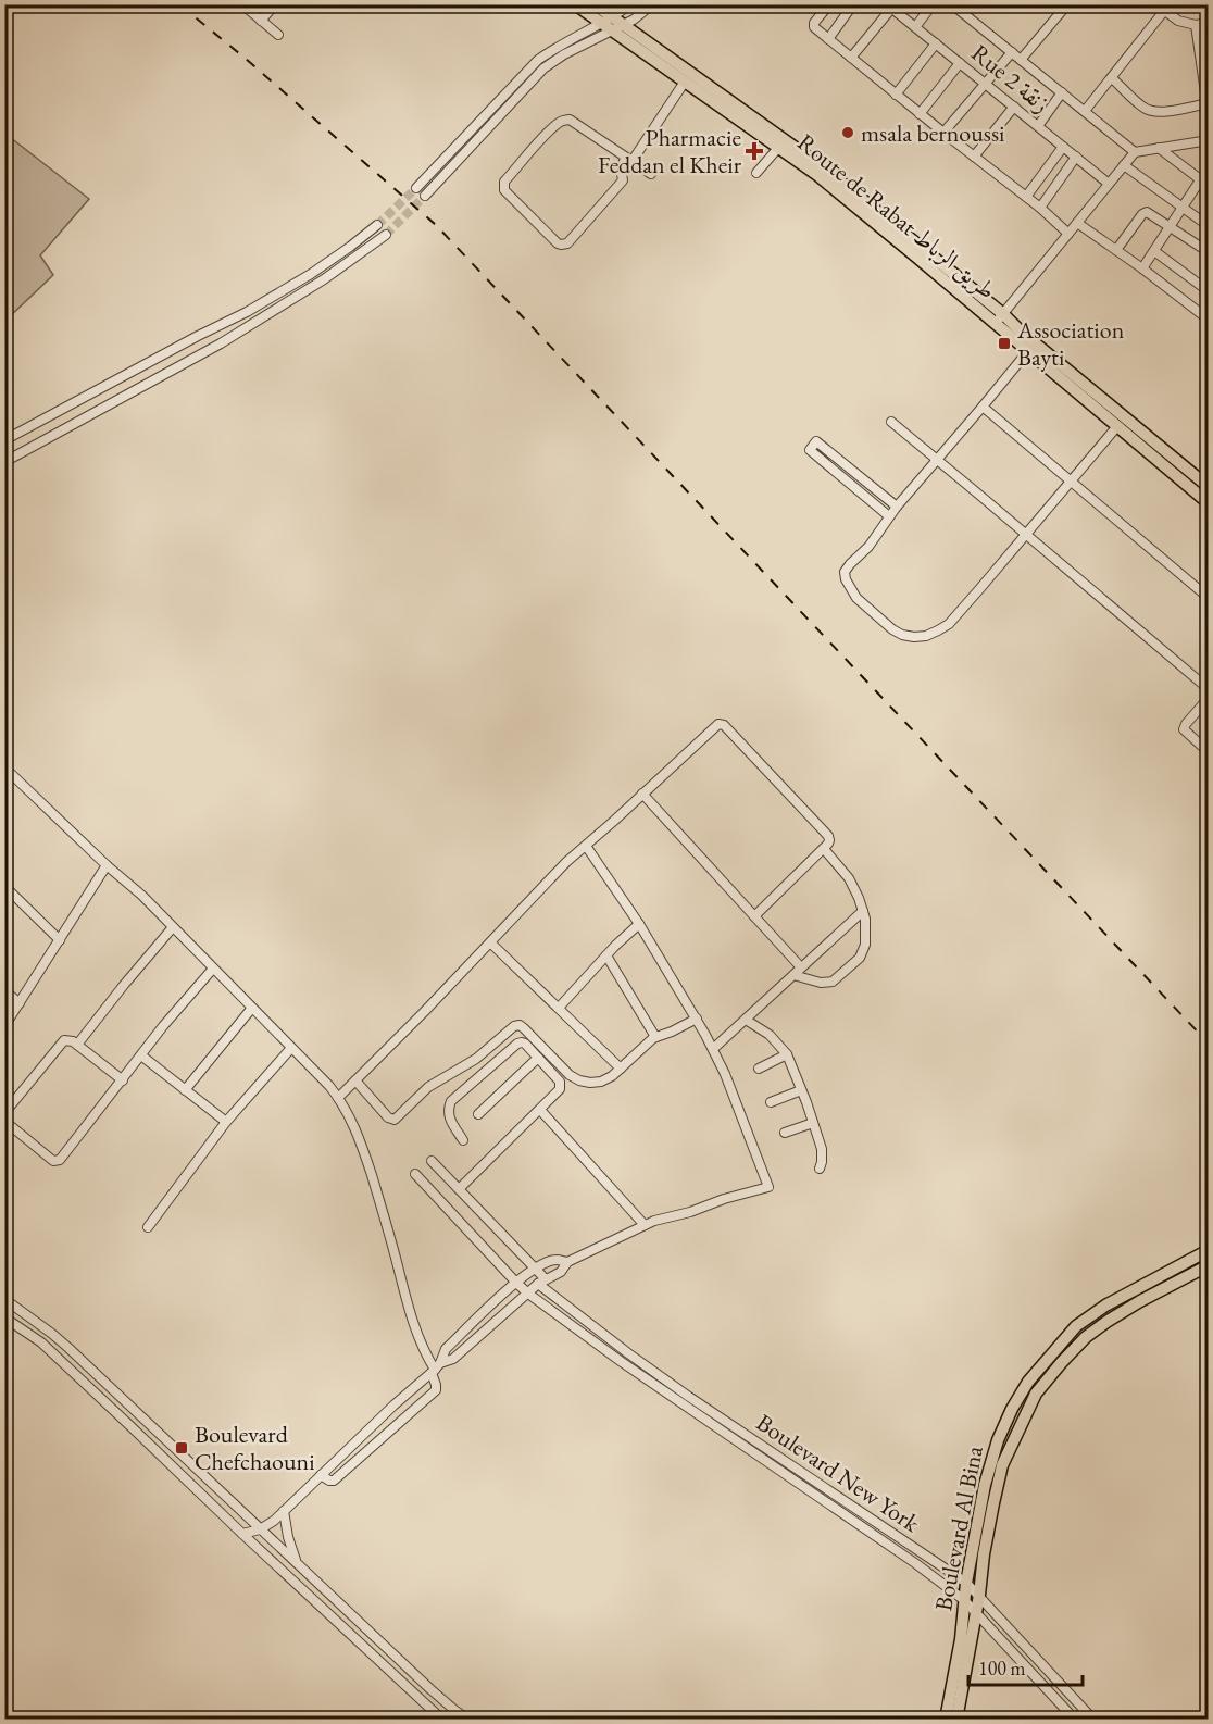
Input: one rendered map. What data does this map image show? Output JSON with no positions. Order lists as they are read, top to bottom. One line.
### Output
{"streets":{"main road":["Route de Rabat طريق الرباط","Boulevard Al Bina"],"street":["Rue 2 زنقة","Boulevard New York"]},"crossings":[["Boulevard New York","Boulevard Al Bina"]],"places":{"other":["msala bernoussi"],"health":["Pharmacie Feddan el Kheir"],"transit":["Association Bayti","Boulevard Chefchaouni"]},"scale_bar":"100 m"}
